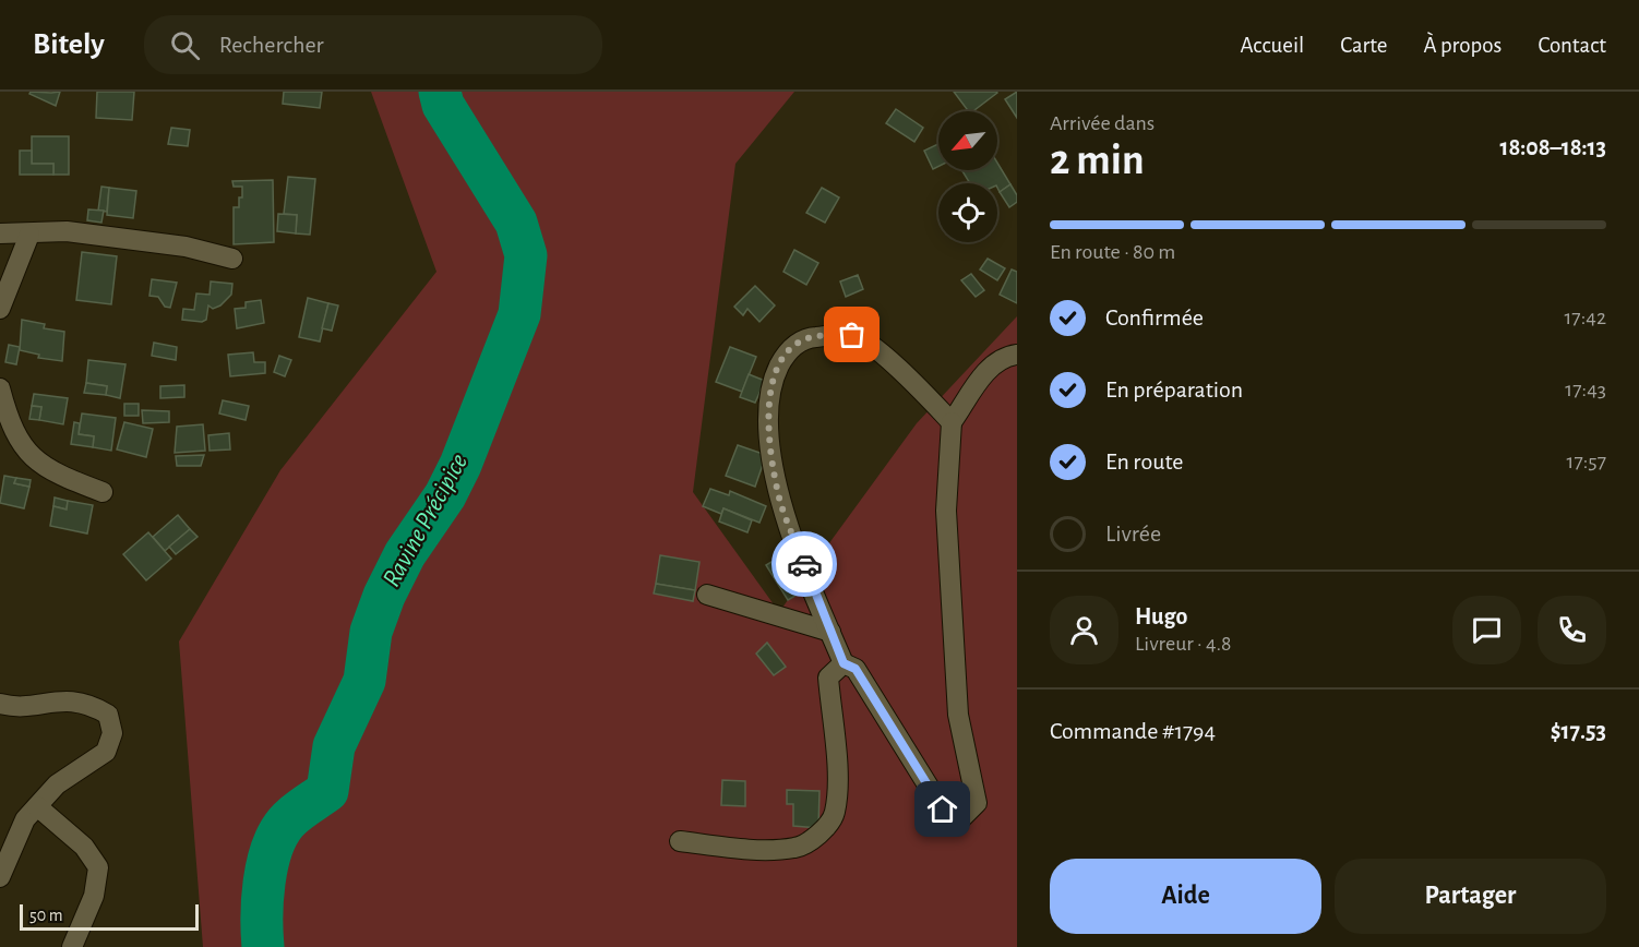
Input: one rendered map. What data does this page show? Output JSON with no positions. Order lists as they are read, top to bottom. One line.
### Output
{"water":["Ravine Précipice"],"scale_bar":"50 m","north":"bottom left","page":{"header":"Bitely","search":"Rechercher","nav":["Accueil","Carte","À propos","Contact"],"heading":["2 min","Arrivée dans","18:08–18:13"],"panel":["Hugo","Livreur · 4.8","Commande #1794","$17.53"],"bar":"En route · 80 m","list":[["Confirmée","17:42"],["En préparation","17:43"],["En route","17:57"],"Livrée"],"buttons":["Aide","Partager"],"scale":"50 m"}}
